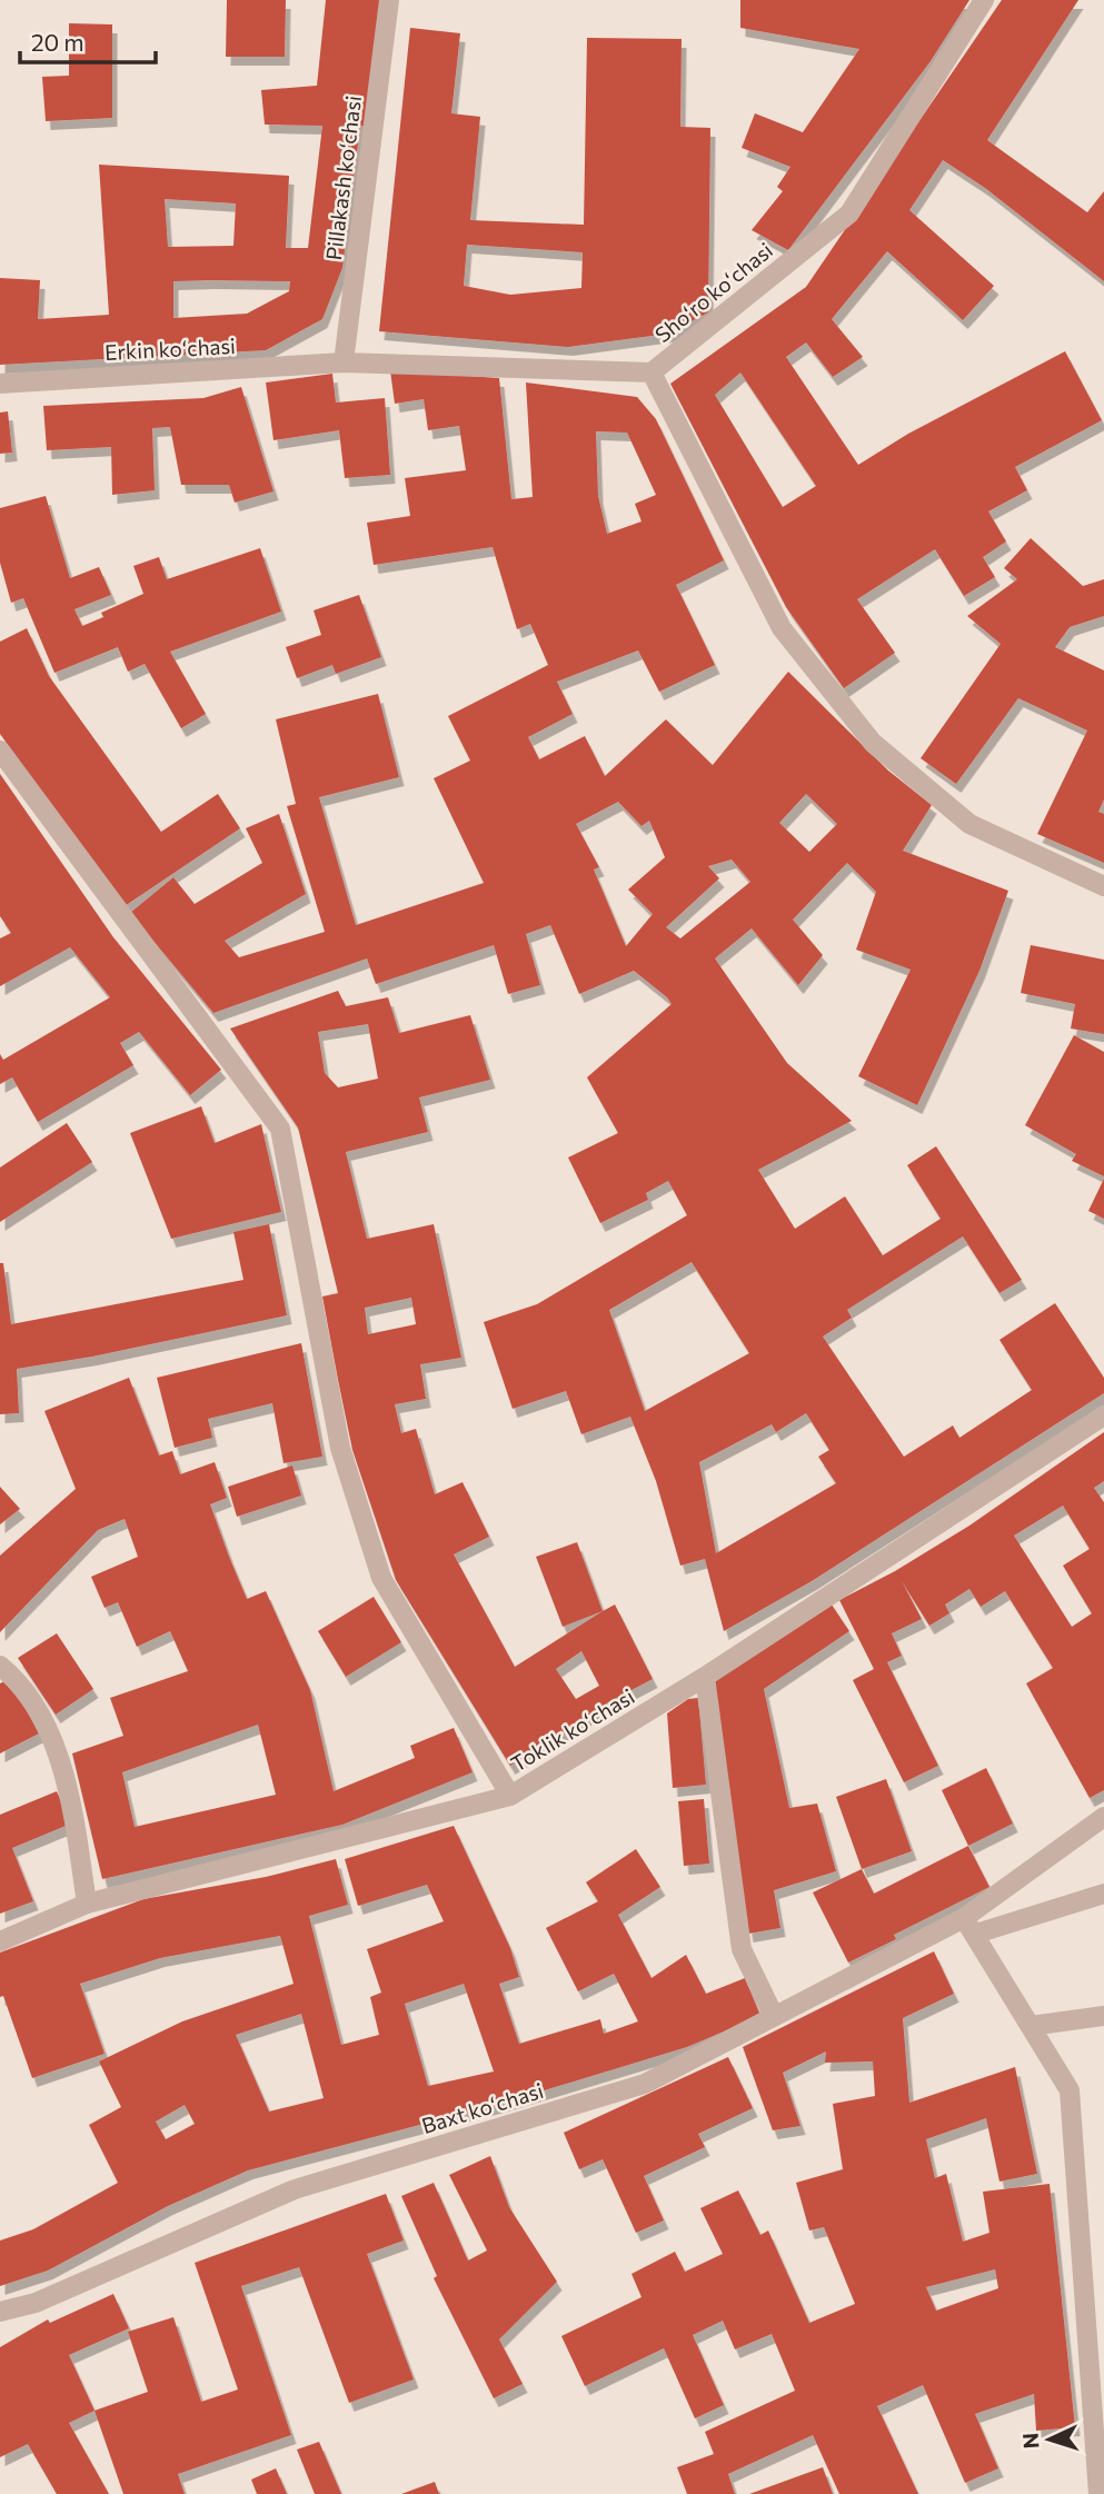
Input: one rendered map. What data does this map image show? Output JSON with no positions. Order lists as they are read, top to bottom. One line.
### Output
{"streets":{"street":["Pillakash koʻchasi","Shoʻro koʻchasi","Erkin koʻchasi","Toklik koʻchasi","Baxt koʻchasi"]},"crossings":[["Pillakash koʻchasi","Shoʻro koʻchasi"],["Pillakash koʻchasi","Erkin koʻchasi"],["Shoʻro koʻchasi","Erkin koʻchasi"]],"scale_bar":"20 m","north":"left"}
